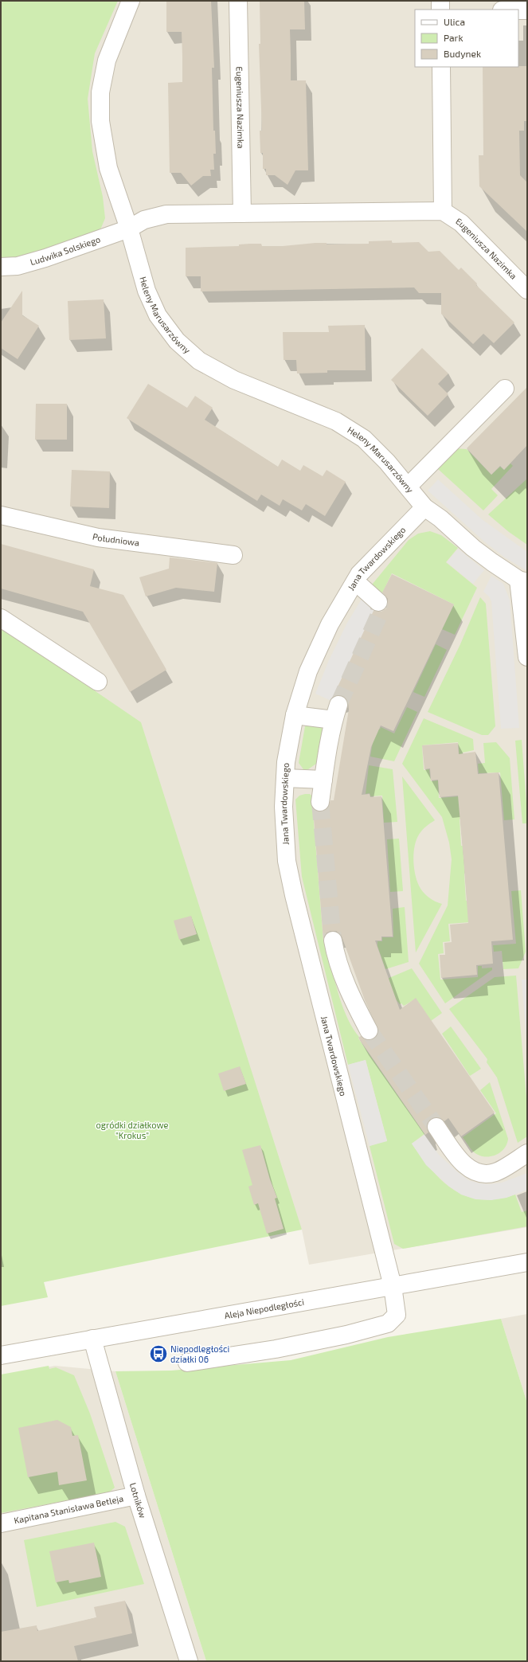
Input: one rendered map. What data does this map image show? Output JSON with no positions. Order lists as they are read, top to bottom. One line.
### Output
{"streets":{"street":["Eugeniusza Nazimka","Ludwika Solskiego","Heleny Marusarzówny","Południowa","Jana Twardowskiego","Aleja Niepodległości","Lotników","Kapitana Stanisława Betleja"]},"crossings":[["Ludwika Solskiego","Heleny Marusarzówny"],["Heleny Marusarzówny","Jana Twardowskiego"],["Jana Twardowskiego","Aleja Niepodległości"],["Aleja Niepodległości","Lotników"],["Lotników","Kapitana Stanisława Betleja"]],"parks":["ogródki działkowe \"Krokus\""],"places":{"bus stop":["Niepodległości działki 06"]},"legend":["Ulica","Park","Budynek"]}
